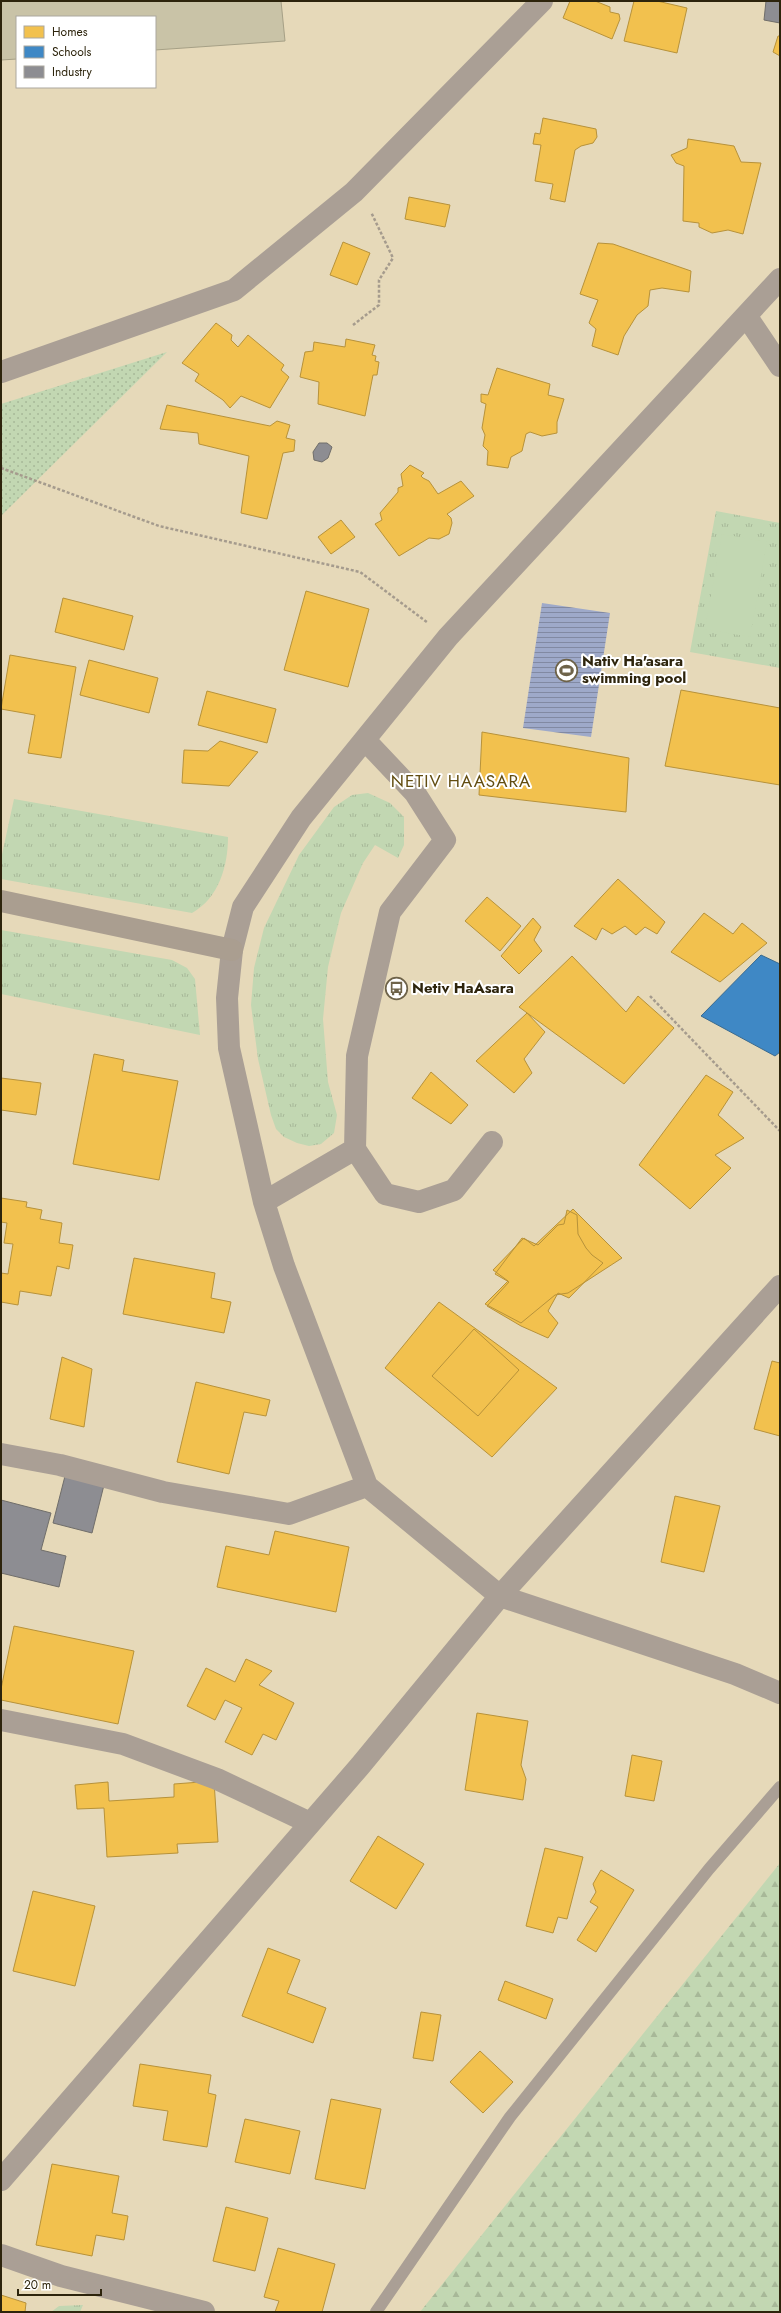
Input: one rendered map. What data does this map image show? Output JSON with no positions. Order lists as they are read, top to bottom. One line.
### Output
{"districts":["NETIV HAASARA"],"places":{"sports":["Nativ Ha'asara swimming pool"],"bus stop":["Netiv HaAsara"]},"legend":["Homes","Schools","Industry"],"scale_bar":"20 m"}
